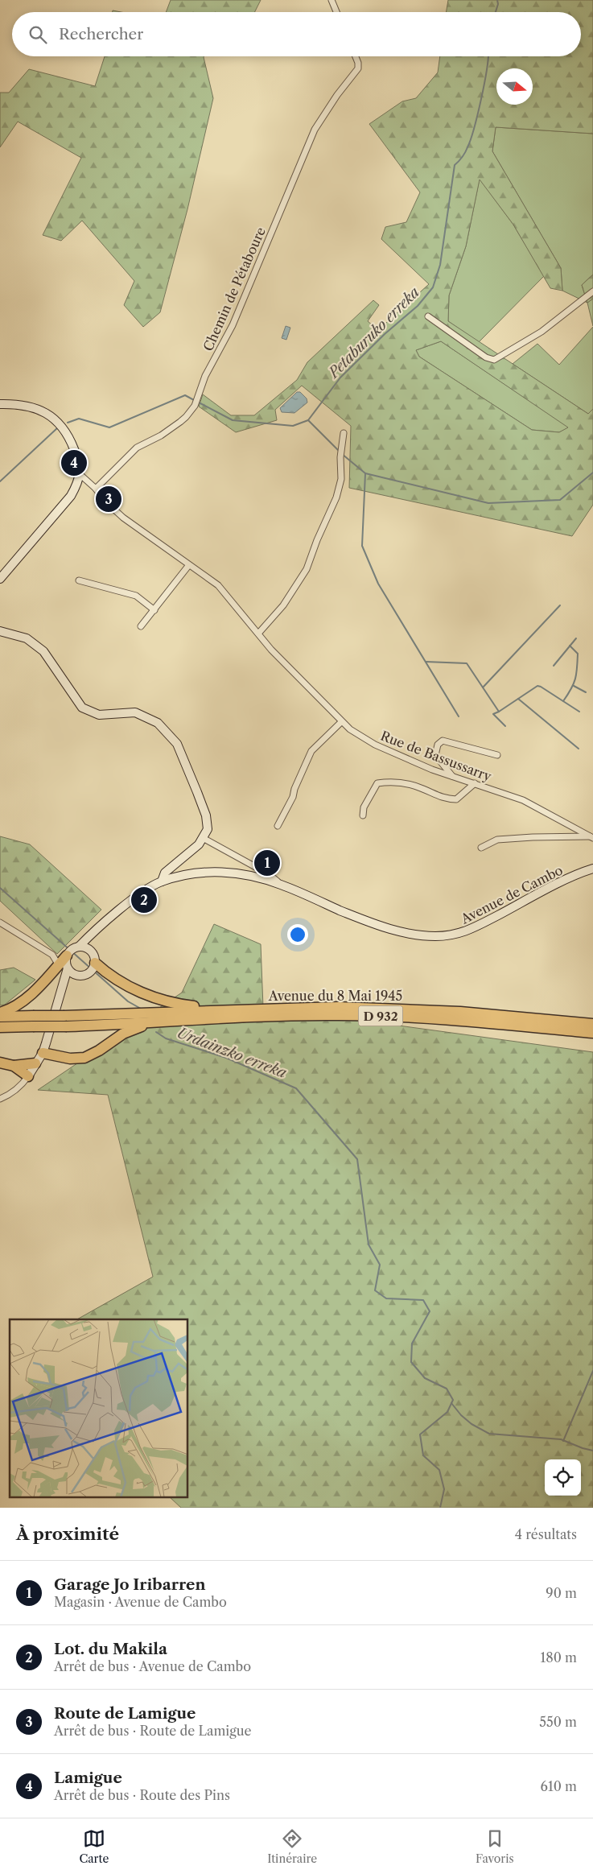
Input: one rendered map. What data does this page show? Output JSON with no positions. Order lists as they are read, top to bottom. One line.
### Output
{"streets":{"highway":["Avenue du 8 Mai 1945","D 932"],"street":["Chemin de Pétaboure","Rue de Bassussarry","Avenue de Cambo"]},"crossings":[["Chemin de Pétaboure","Rue de Bassussarry"],["Avenue du 8 Mai 1945","D 932"]],"water":["Petaburuko erreka","Urdainzko erreka"],"north":"right","page":{"search":"Rechercher","pins":["4","3","1","2"],"heading":["À proximité","4 résultats"],"list":[{"mark":"1","name":"Garage Jo Iribarren","note":"Magasin · Avenue de Cambo","value":"90 m"},{"mark":"2","name":"Lot. du Makila","note":"Arrêt de bus · Avenue de Cambo","value":"180 m"},{"mark":"3","name":"Route de Lamigue","note":"Arrêt de bus · Route de Lamigue","value":"550 m"},{"mark":"4","name":"Lamigue","note":"Arrêt de bus · Route des Pins","value":"610 m"}],"nav":["Carte","Itinéraire","Favoris"]}}
